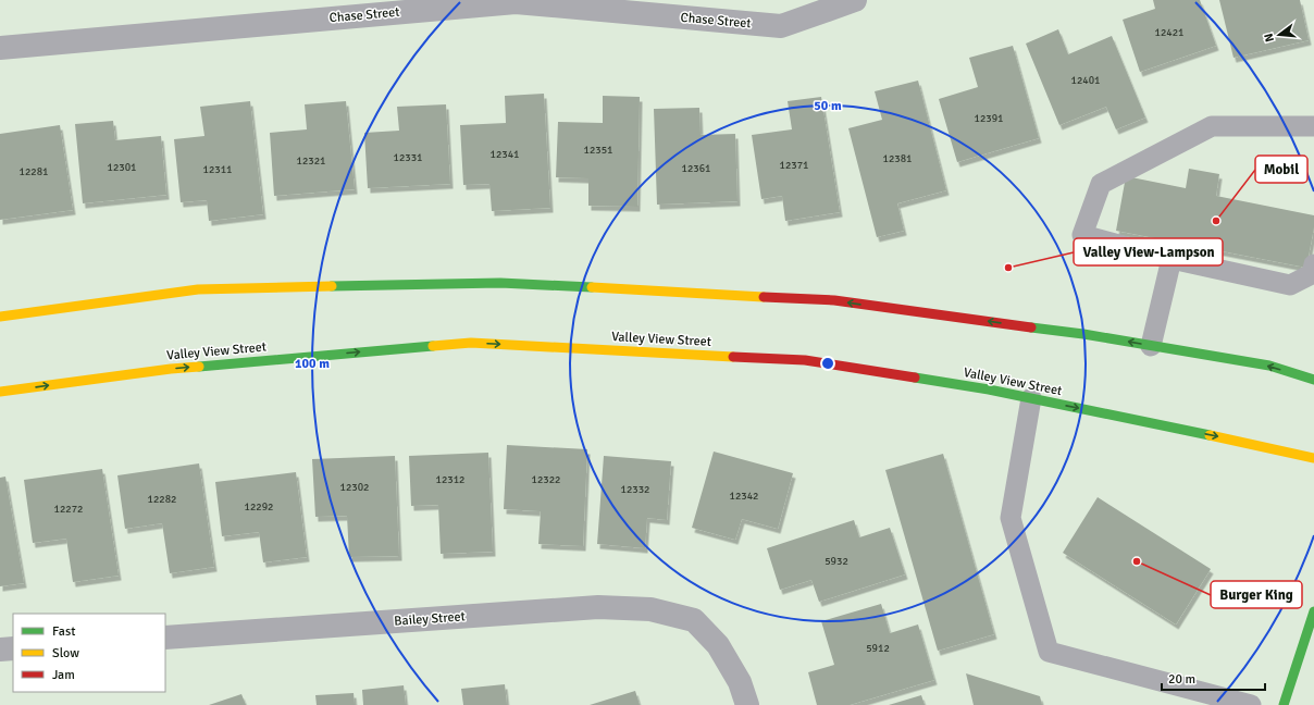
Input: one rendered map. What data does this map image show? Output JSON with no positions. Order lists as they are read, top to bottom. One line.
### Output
{"streets":{"main road":["Valley View Street"],"street":["Chase Street","Bailey Street"]},"places":["Mobil","Valley View-Lampson","Burger King"],"house_numbers":["12421","12401","12391","12351","12341","12331","12381","12321","12371","12301","12361","12311","12281","12312","12322","12302","12332","12342","12282","12292","12272","5932","5912"],"legend":["Fast","Slow","Jam"],"scale_bar":"20 m","north":"left","rings":["50 m","100 m"]}
